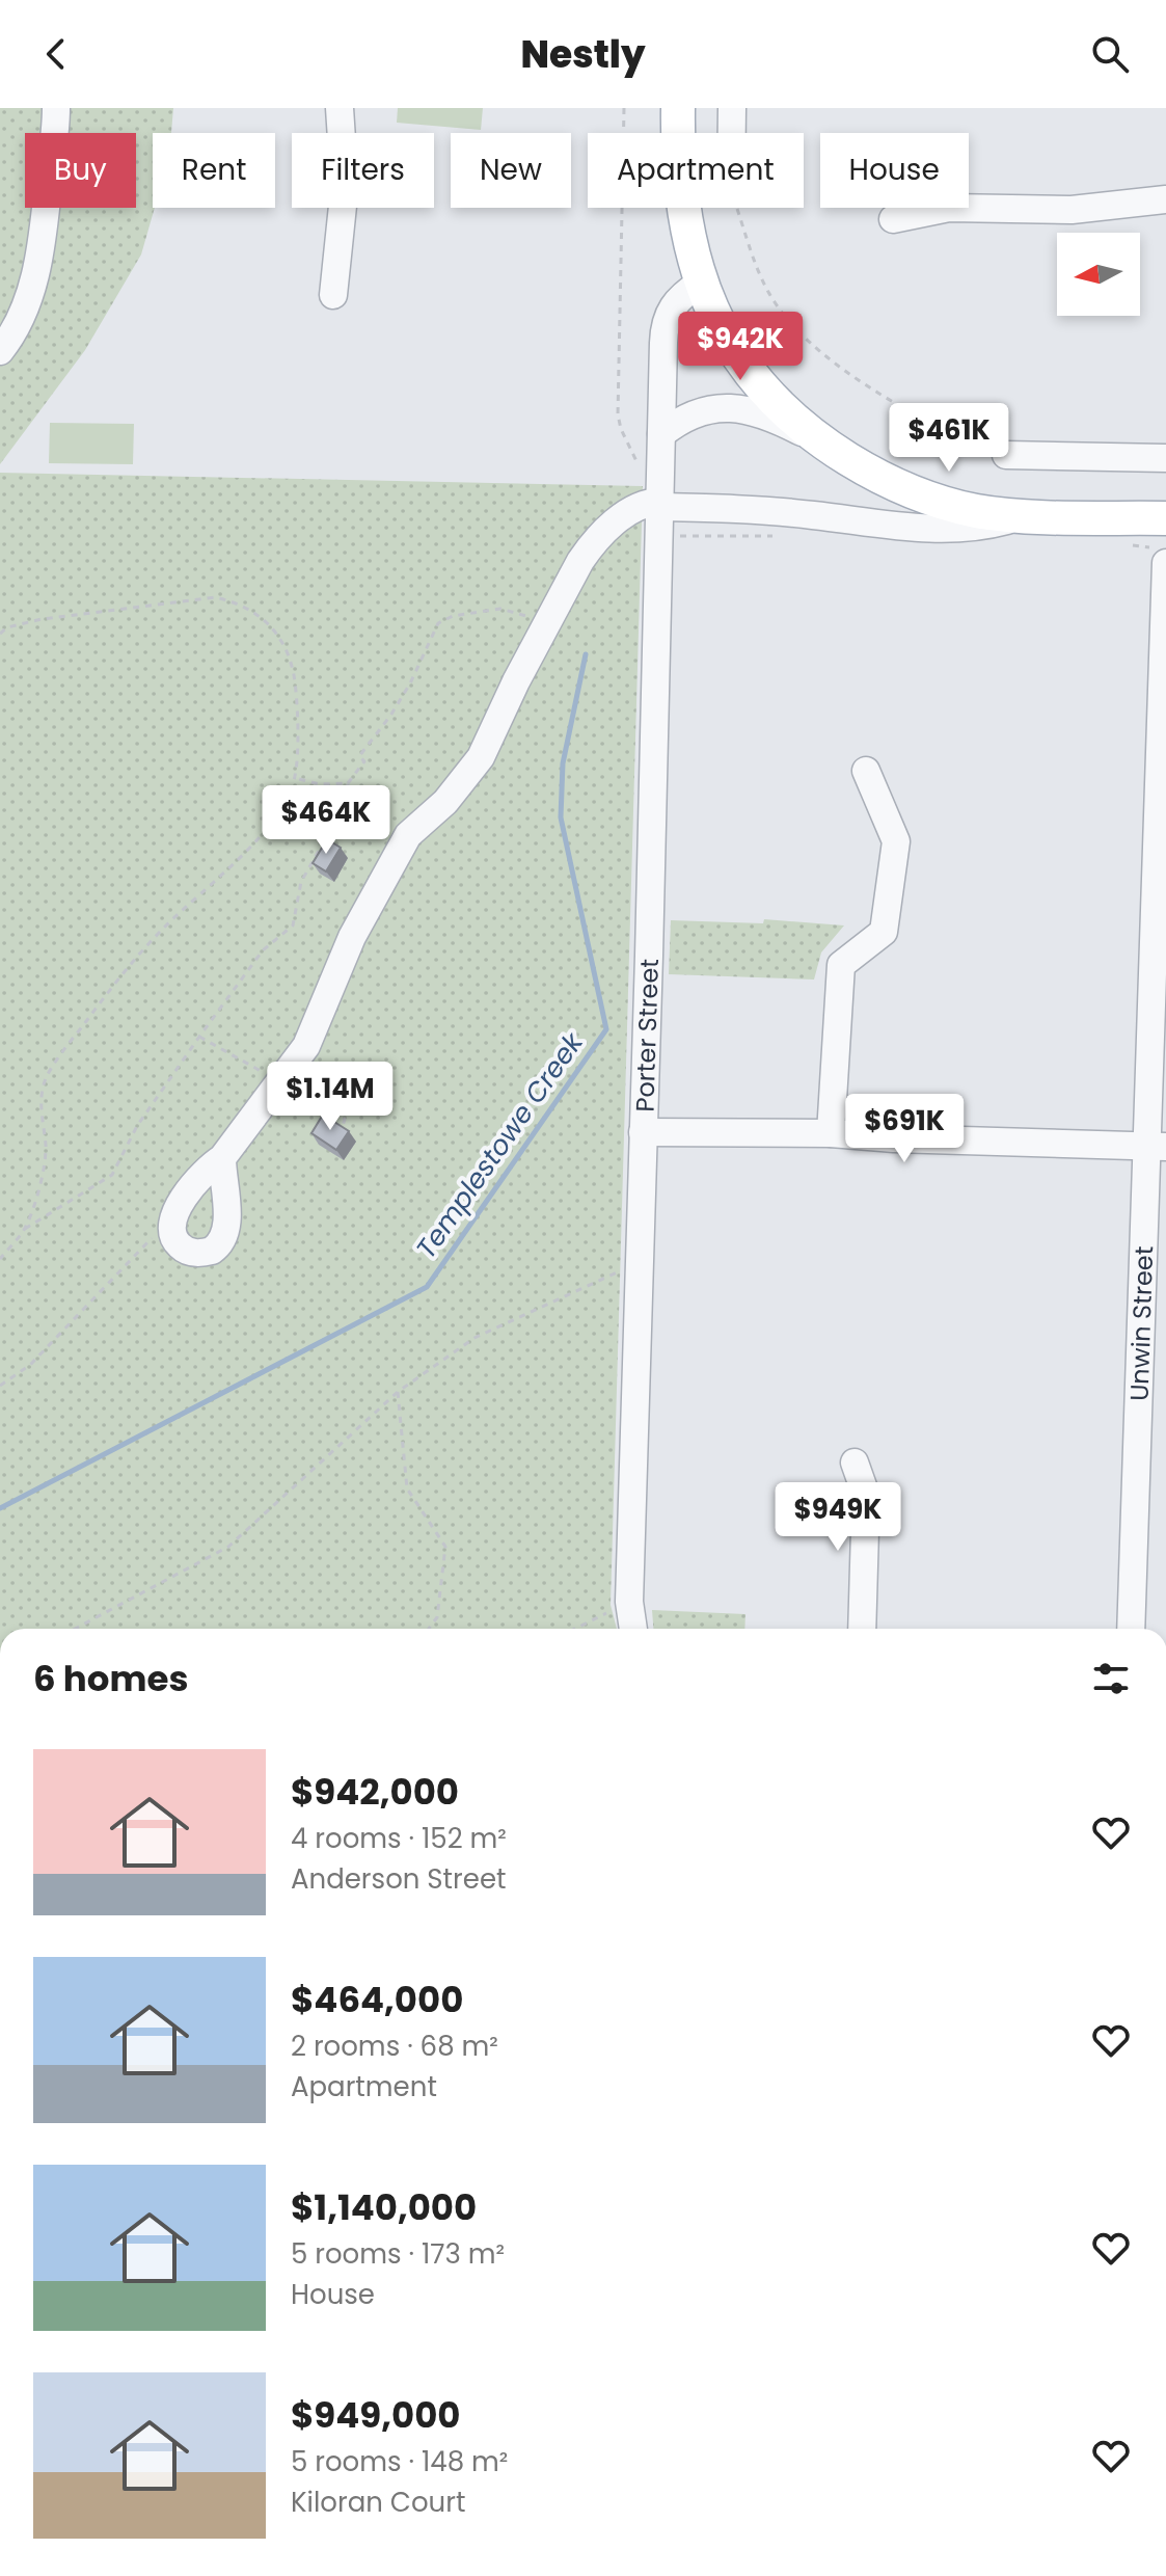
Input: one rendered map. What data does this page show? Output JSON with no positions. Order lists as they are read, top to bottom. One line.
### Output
{"streets":{"street":["Porter Street","Unwin Street"]},"water":["Templestowe Creek"],"north":"left","page":{"header":"Nestly","chip":["Buy","Rent","Filters","New","Apartment","House"],"price":["$942K","$461K","$464K","$1.14M","$691K","$949K"],"heading":"6 homes","list":[{"name":"$942,000","note":"4 rooms · 152 m² · Anderson Street"},{"name":"$464,000","note":"2 rooms · 68 m² · Apartment"},{"name":"$1,140,000","note":"5 rooms · 173 m² · House"},{"name":"$949,000","note":"5 rooms · 148 m² · Kiloran Court"}]}}
